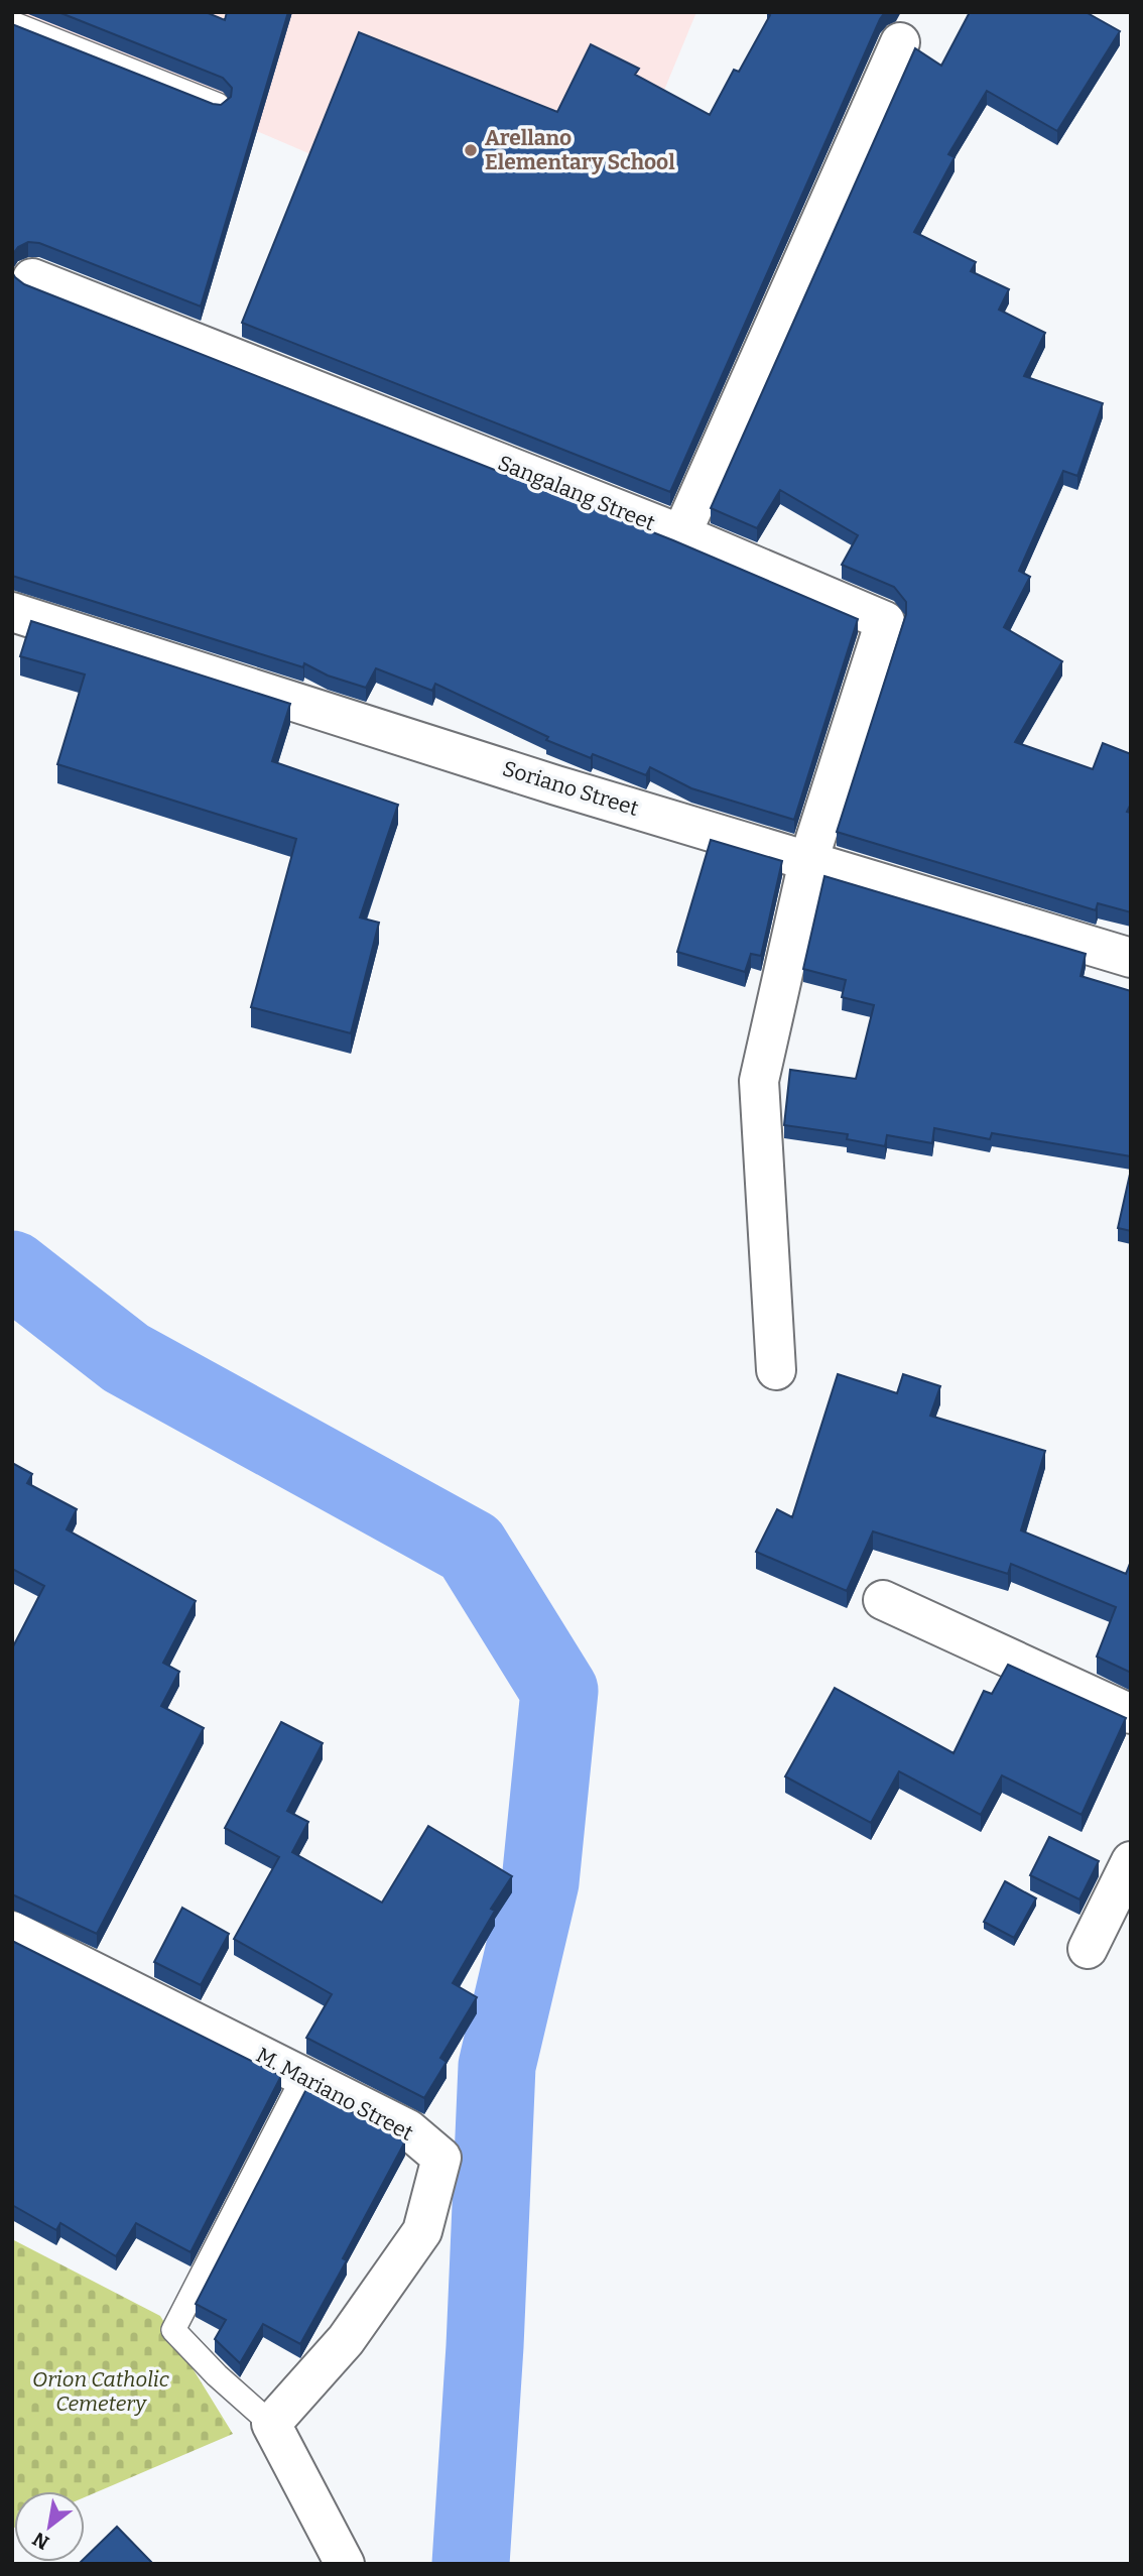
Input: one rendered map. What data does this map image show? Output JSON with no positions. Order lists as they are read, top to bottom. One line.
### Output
{"streets":{"street":["Sangalang Street","Soriano Street","M. Mariano Street"]},"crossings":[["Sangalang Street","Soriano Street"]],"parks":["Orion Catholic Cemetery"],"places":["Arellano Elementary School"],"north":"bottom left"}
